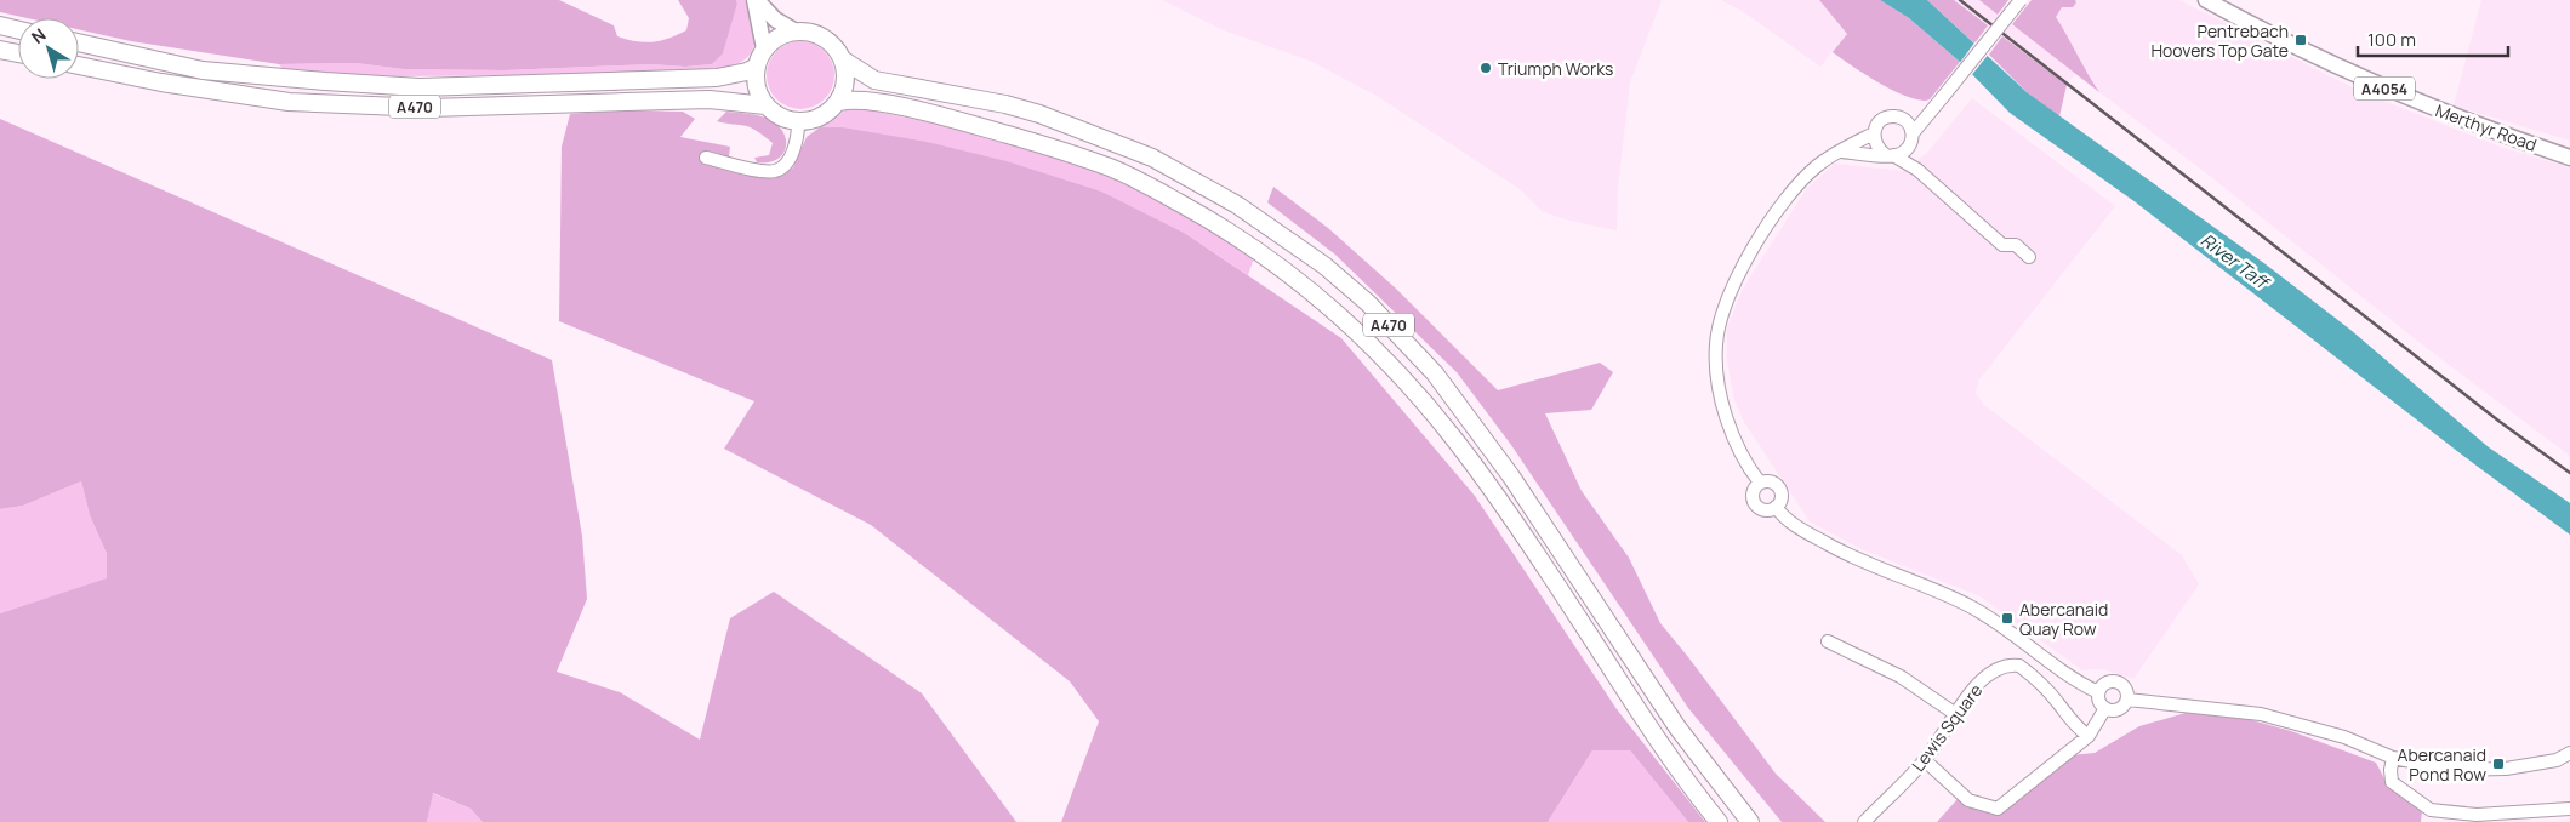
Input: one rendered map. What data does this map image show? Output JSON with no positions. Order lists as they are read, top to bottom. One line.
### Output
{"streets":{"highway":["A470"],"main road":["A4054","Merthyr Road"],"street":["Lewis Square"]},"water":["River Taff"],"places":{"transit":["Pentrebach Hoovers Top Gate","Abercanaid Quay Row","Abercanaid Pond Row"],"other":["Triumph Works"]},"scale_bar":"100 m","north":"top left"}
